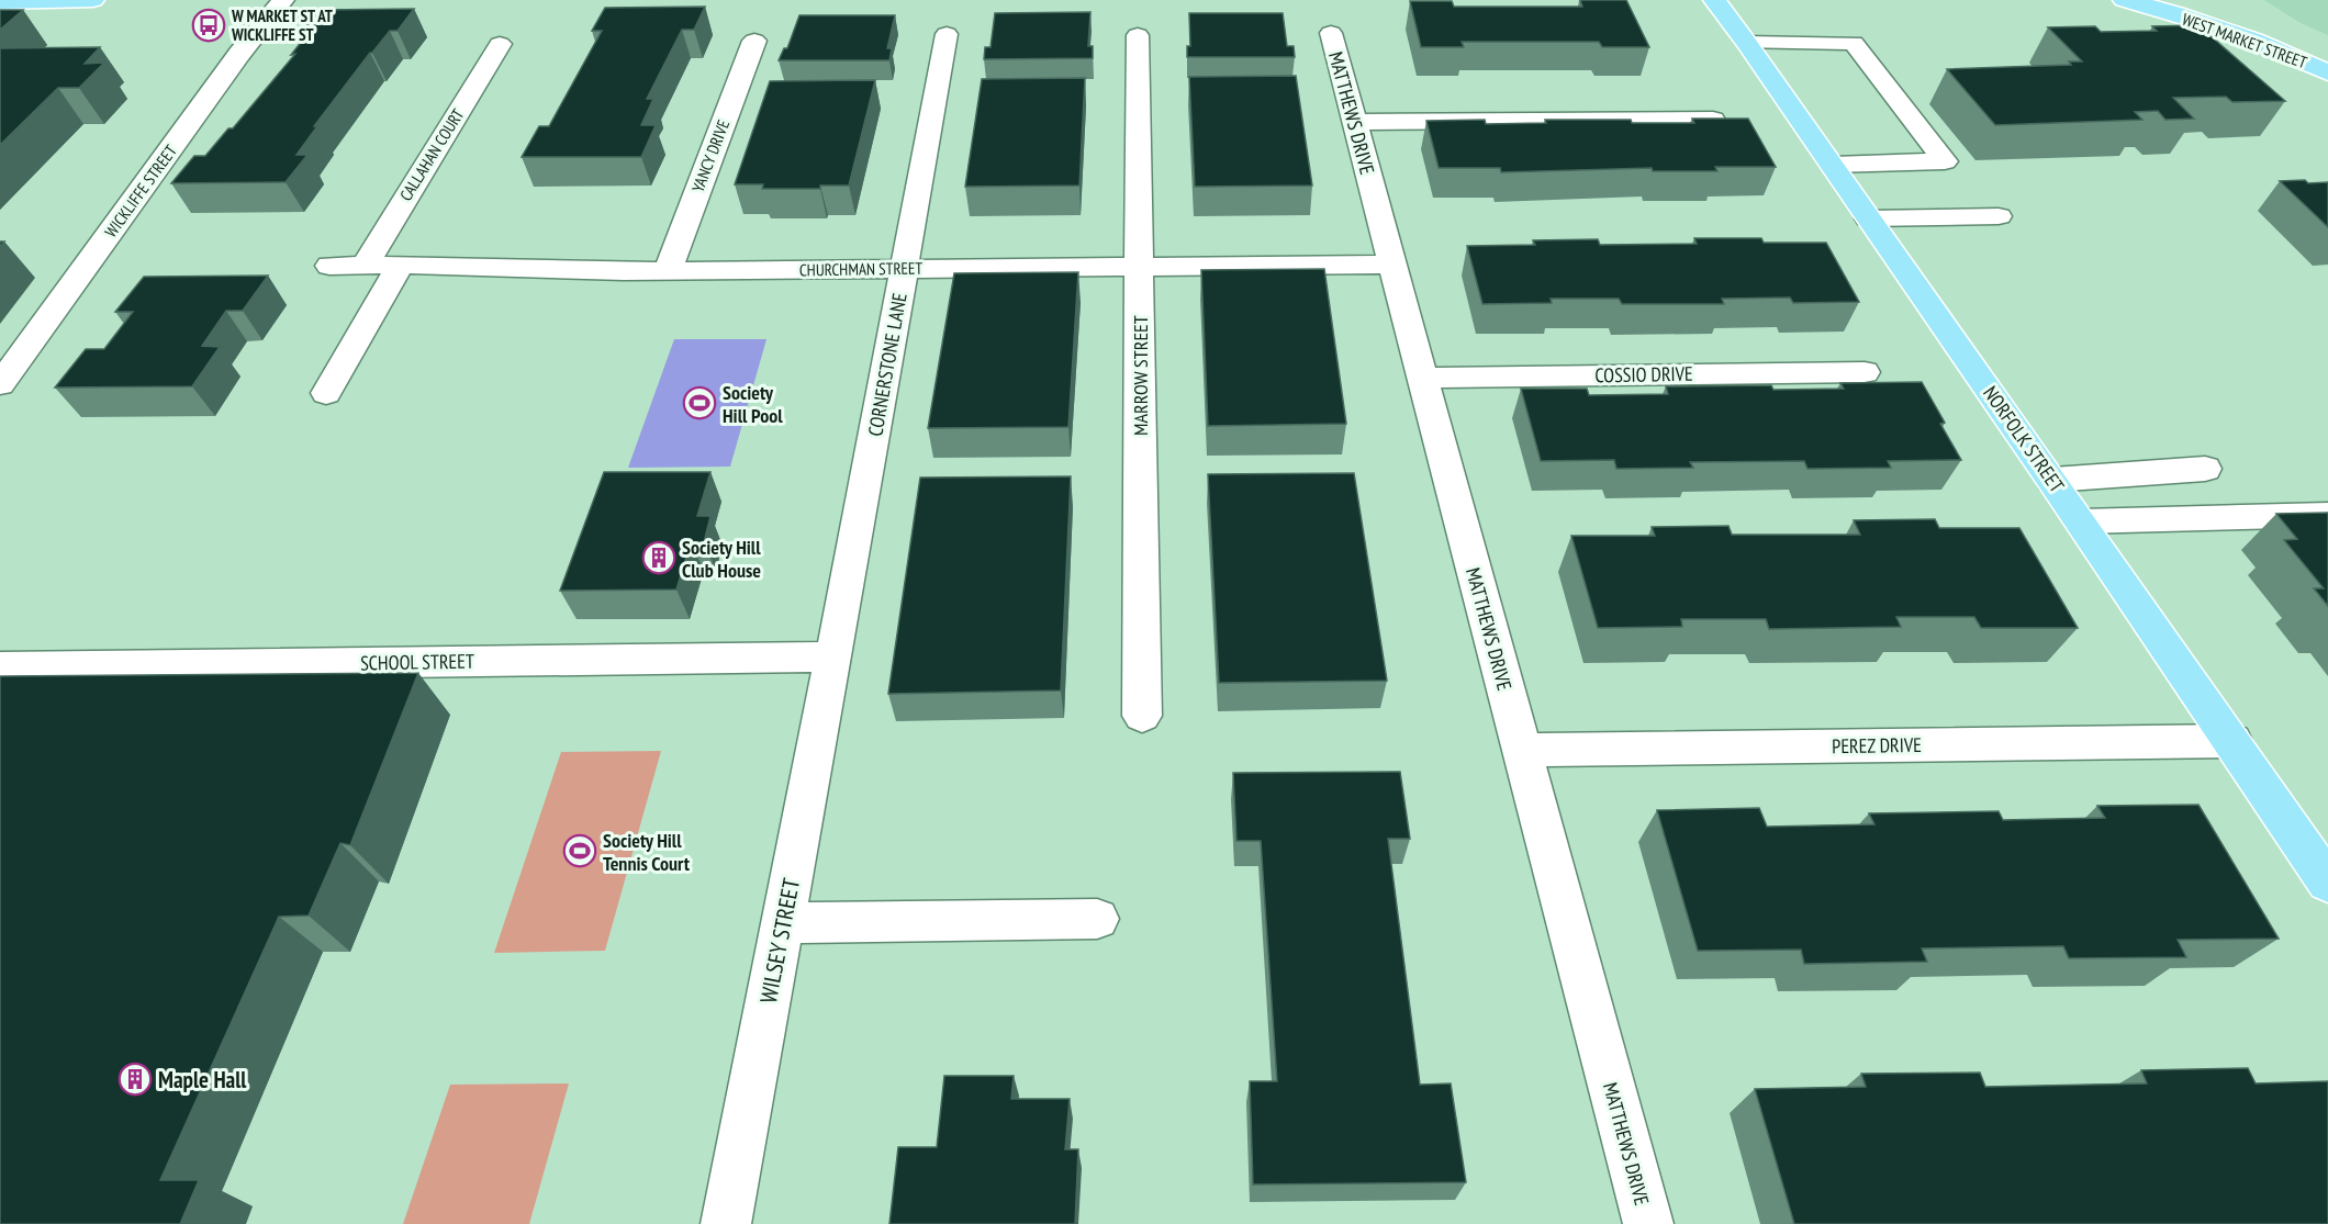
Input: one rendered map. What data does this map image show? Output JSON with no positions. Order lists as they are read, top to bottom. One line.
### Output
{"streets":{"main road":["WEST MARKET STREET","NORFOLK STREET"],"street":["MATTHEWS DRIVE","CALLAHAN COURT","YANCY DRIVE","WICKLIFFE STREET","CHURCHMAN STREET","CORNERSTONE LANE","COSSIO DRIVE","MARROW STREET","SCHOOL STREET","PEREZ DRIVE","WILSEY STREET"]},"crossings":[["MATTHEWS DRIVE","CHURCHMAN STREET"],["MATTHEWS DRIVE","COSSIO DRIVE"],["MATTHEWS DRIVE","PEREZ DRIVE"],["CALLAHAN COURT","CHURCHMAN STREET"],["YANCY DRIVE","CHURCHMAN STREET"],["CHURCHMAN STREET","CORNERSTONE LANE"],["CHURCHMAN STREET","MARROW STREET"],["CORNERSTONE LANE","SCHOOL STREET"],["CORNERSTONE LANE","WILSEY STREET"],["NORFOLK STREET","PEREZ DRIVE"],["SCHOOL STREET","WILSEY STREET"]],"places":{"bus stop":["W MARKET ST AT WICKLIFFE ST"],"sports":["Society Hill Pool","Society Hill Tennis Court"],"building":["Society Hill Club House","Maple Hall"]}}
